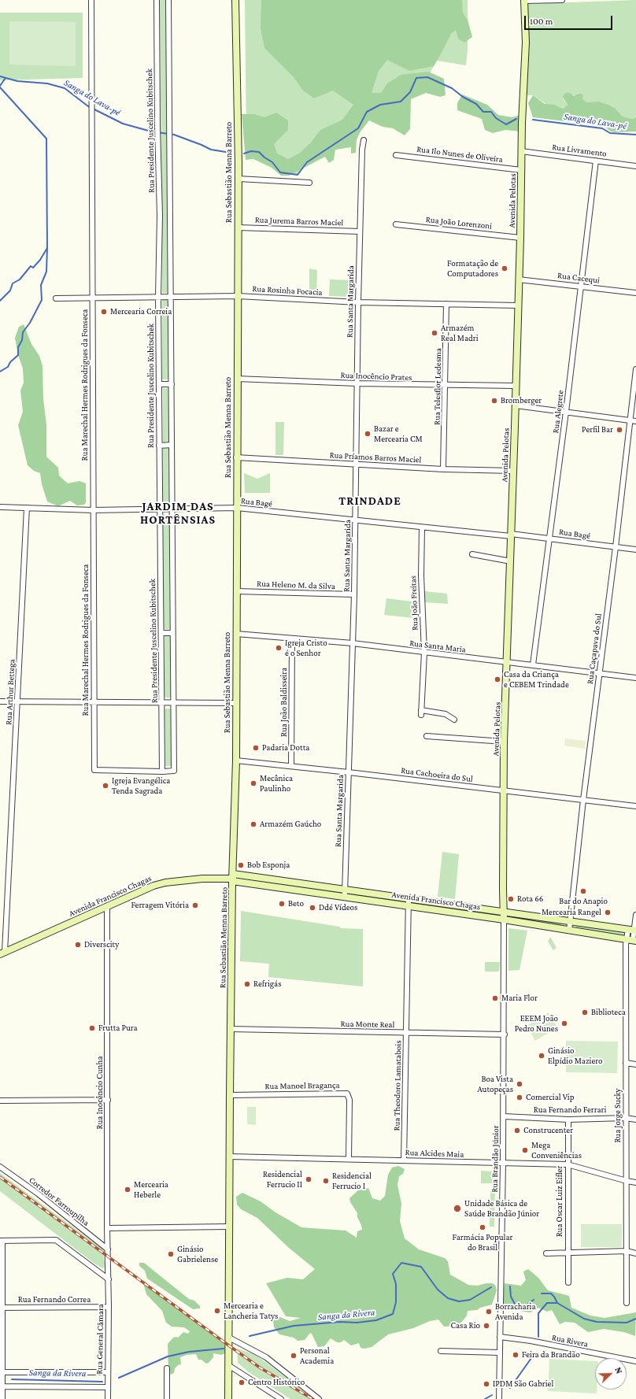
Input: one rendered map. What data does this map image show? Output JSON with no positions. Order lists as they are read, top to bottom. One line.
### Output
{"streets":{"main road":["Rua Sebastião Menna Barreto","Avenida Pelotas","Avenida Francisco Chagas"],"street":["Rua Presidente Juscelino Kubitschek","Rua Livramento","Rua Ilo Nunes de Oliveira","Rua Jurema Barros Maciel","Rua João Lorenzoni","Rua Cacequi","Rua Rosinha Focacia","Rua Santa Margarida","Rua Inocêncio Prates","Rua Marechal Hermes Rodrigues da Fonseca","Rua Telesflor Ledesma","Rua Alegrete","Rua Príamos Barros Maciel","Rua Bagé","Rua Heleno M. da Silva","Rua João Freitas","Rua Santa Maria","Rua Caçapava do Sul","Rua Arthur Bettega","Rua João Baldisseira","Rua Cachoeira do Sul","Rua Monte Real","Rua Manoel Bragança","Rua Theodoro Lamatabois","Rua Inocêncio Cunha","Rua Fernando Ferrari","Rua Jorge Sucky","Rua Alcides Maia","Rua Brandão Júnior","Corredor Farroupilha","Rua Oscar Luiz Eifler","Rua Fernando Correa","Rua General Câmara","Rua Rivera"]},"crossings":[["Rua Presidente Juscelino Kubitschek","Rua Rosinha Focacia"],["Rua Presidente Juscelino Kubitschek","Rua Marechal Hermes Rodrigues da Fonseca"],["Rua Presidente Juscelino Kubitschek","Rua Bagé"],["Rua Livramento","Avenida Pelotas"],["Rua Livramento","Rua Alegrete"],["Rua Ilo Nunes de Oliveira","Avenida Pelotas"],["Rua Sebastião Menna Barreto","Rua Jurema Barros Maciel"],["Rua Sebastião Menna Barreto","Rua Rosinha Focacia"],["Rua Sebastião Menna Barreto","Rua Inocêncio Prates"],["Rua Sebastião Menna Barreto","Rua Príamos Barros Maciel"],["Rua Sebastião Menna Barreto","Rua Bagé"],["Rua Sebastião Menna Barreto","Rua Heleno M. da Silva"],["Rua Sebastião Menna Barreto","Rua Santa Maria"],["Rua Sebastião Menna Barreto","Rua Cachoeira do Sul"],["Rua Sebastião Menna Barreto","Avenida Francisco Chagas"],["Rua Sebastião Menna Barreto","Rua Monte Real"],["Rua Sebastião Menna Barreto","Rua Manoel Bragança"],["Rua Sebastião Menna Barreto","Rua Alcides Maia"],["Avenida Pelotas","Rua João Lorenzoni"],["Avenida Pelotas","Rua Cacequi"],["Avenida Pelotas","Rua Rosinha Focacia"],["Avenida Pelotas","Rua Inocêncio Prates"],["Avenida Pelotas","Rua Príamos Barros Maciel"],["Avenida Pelotas","Rua Bagé"],["Avenida Pelotas","Rua Santa Maria"],["Avenida Pelotas","Rua Cachoeira do Sul"],["Avenida Pelotas","Avenida Francisco Chagas"],["Avenida Pelotas","Rua Brandão Júnior"],["Rua Jurema Barros Maciel","Rua Santa Margarida"],["Rua Cacequi","Rua Alegrete"],["Rua Rosinha Focacia","Rua Santa Margarida"],["Rua Rosinha Focacia","Rua Marechal Hermes Rodrigues da Fonseca"],["Rua Rosinha Focacia","Rua Telesflor Ledesma"],["Rua Santa Margarida","Rua Inocêncio Prates"],["Rua Santa Margarida","Rua Príamos Barros Maciel"],["Rua Santa Margarida","Rua Bagé"],["Rua Santa Margarida","Rua Heleno M. da Silva"],["Rua Santa Margarida","Rua Santa Maria"],["Rua Santa Margarida","Rua Cachoeira do Sul"],["Rua Santa Margarida","Avenida Francisco Chagas"],["Rua Inocêncio Prates","Rua Telesflor Ledesma"],["Rua Marechal Hermes Rodrigues da Fonseca","Rua Bagé"],["Rua Telesflor Ledesma","Rua Príamos Barros Maciel"],["Rua Alegrete","Rua Bagé"],["Rua Alegrete","Rua Santa Maria"],["Rua Bagé","Rua João Freitas"],["Rua Bagé","Rua Caçapava do Sul"],["Rua Bagé","Rua Arthur Bettega"],["Rua João Freitas","Rua Santa Maria"],["Rua Santa Maria","Rua Caçapava do Sul"],["Rua Santa Maria","Rua João Baldisseira"],["Rua Caçapava do Sul","Rua Cachoeira do Sul"],["Rua Caçapava do Sul","Avenida Francisco Chagas"],["Rua Arthur Bettega","Avenida Francisco Chagas"],["Rua João Baldisseira","Rua Cachoeira do Sul"],["Avenida Francisco Chagas","Rua Theodoro Lamatabois"],["Avenida Francisco Chagas","Rua Inocêncio Cunha"],["Avenida Francisco Chagas","Rua Jorge Sucky"],["Avenida Francisco Chagas","Rua Brandão Júnior"],["Rua Monte Real","Rua Theodoro Lamatabois"],["Rua Monte Real","Rua Brandão Júnior"],["Rua Manoel Bragança","Rua Alcides Maia"],["Rua Theodoro Lamatabois","Rua Alcides Maia"],["Rua Inocêncio Cunha","Corredor Farroupilha"],["Rua Inocêncio Cunha","Rua General Câmara"],["Rua Fernando Ferrari","Rua Jorge Sucky"],["Rua Fernando Ferrari","Rua Brandão Júnior"],["Rua Fernando Ferrari","Rua Oscar Luiz Eifler"],["Rua Jorge Sucky","Rua Alcides Maia"],["Rua Alcides Maia","Rua Brandão Júnior"],["Rua Alcides Maia","Rua Oscar Luiz Eifler"],["Rua Brandão Júnior","Rua Rivera"],["Rua Fernando Correa","Rua General Câmara"]],"districts":["TRINDADE","JARDIM DAS HORTÊNSIAS"],"water":["Sanga do Lava-pé","Sanga da Rivera"],"places":["Formatação de Computadores","Mercearia Correia","Armazém Real Madri","Bromberger","Perfil Bar","Bazar e Mercearia CM","Igreja Cristo é o Senhor","Casa da Criança e CEBEM Trindade","Padaria Dotta","Mecânica Paulinho","Igreja Evangélica Tenda Sagrada","Armazém Gaúcho","Bob Esponja","Bar do Anapio","Rota 66","Beto","Ferragem Vitória","Ddé Vídeos","Mercearia Rangel","Diverscity","Refrigás","Maria Flor","Biblioteca","EEEM João Pedro Nunes","Frutta Pura","Ginásio Elpídio Maziero","Boa Vista Autopeças","Comercial Vip","Construcenter","Mega Conveniências","Residencial Ferrucio II","Residencial Ferrucio I","Mercearia Heberle","Unidade Básica de Saúde Brandão Júnior","Farmácia Popular do Brasil","Ginásio Gabrielense","Mercearia e Lancheria Tatys","Borracharia Avenida","Casa Rio","Feira da Brandão","Personal Academia","Centro Histórico","IPDM São Gabriel"],"scale_bar":"100 m","north":"top right"}
